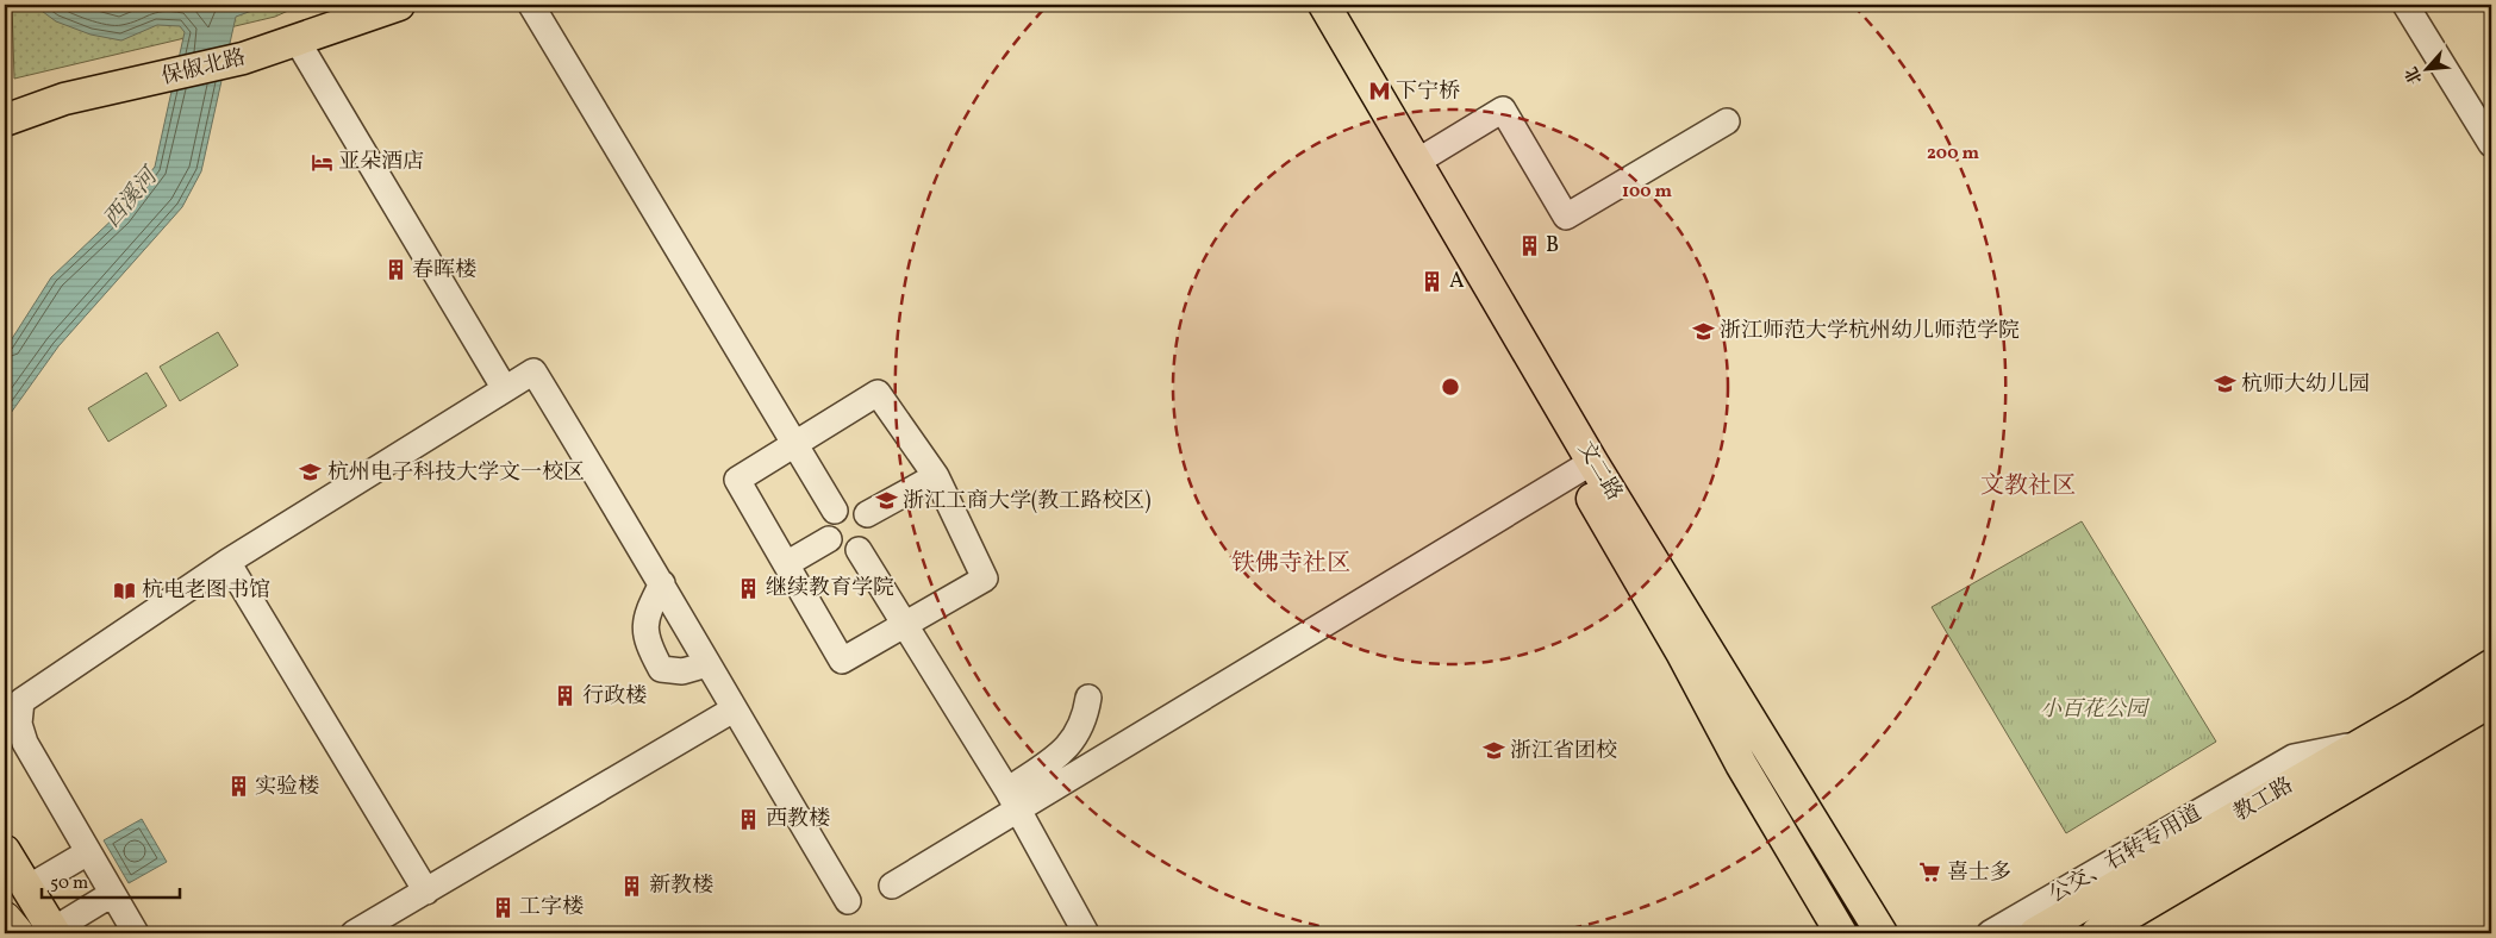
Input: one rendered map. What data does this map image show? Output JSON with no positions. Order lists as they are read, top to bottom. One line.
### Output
{"streets":{"main road":["保俶北路","文二路","教工路"],"street":["公交、右转专用道"]},"crossings":[["教工路","公交、右转专用道"]],"districts":["文教社区","铁佛寺社区"],"water":["西溪河"],"parks":["小百花公园"],"places":{"metro station":["下宁桥"],"hotel":["亚朵酒店"],"building":["B","春晖楼","A","继续教育学院","行政楼","实验楼","西教楼","新教楼","工字楼"],"school or university":["浙江师范大学杭州幼儿师范学院","杭师大幼儿园","杭州电子科技大学文一校区","浙江工商大学(教工路校区)","浙江省团校"],"library":["杭电老图书馆"],"supermarket":["喜士多"]},"scale_bar":"50 m","north":"bottom left","rings":["200 m","100 m"]}
